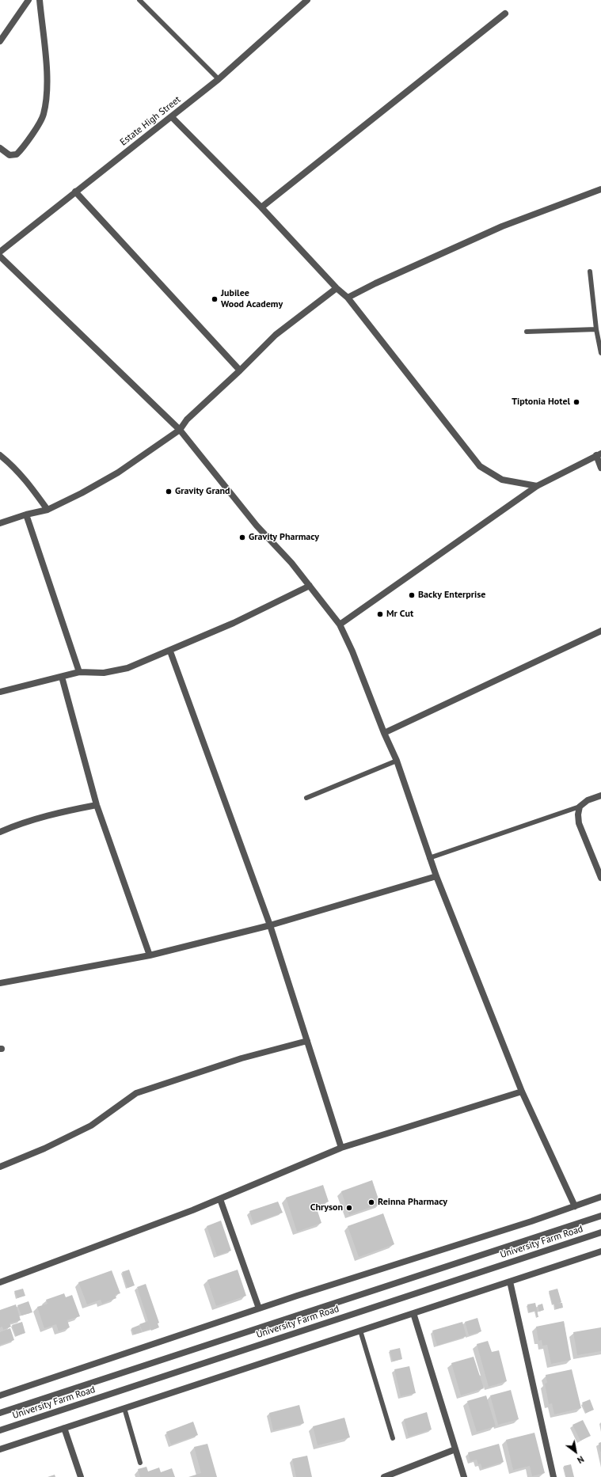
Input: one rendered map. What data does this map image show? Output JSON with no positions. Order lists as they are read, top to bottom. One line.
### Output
{"streets":{"street":["Estate High Street","University Farm Road"]},"places":["Jubilee Wood Academy","Tiptonia Hotel","Gravity Grand","Gravity Pharmacy","Backy Enterprise","Mr Cut","Reinna Pharmacy","Chryson"],"north":"bottom right"}
